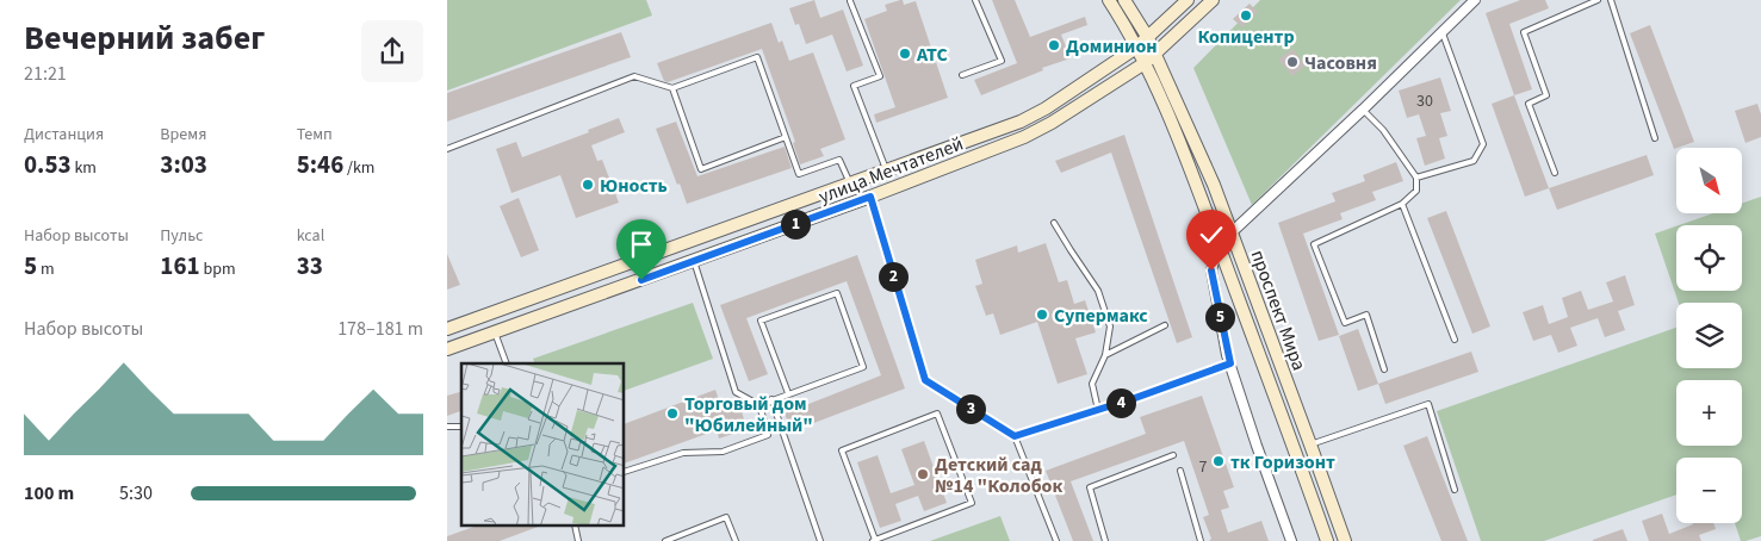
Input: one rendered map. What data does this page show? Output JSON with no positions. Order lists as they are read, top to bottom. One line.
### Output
{"streets":{"street":["улица Мечтателей","проспект Мира"]},"crossings":[["улица Мечтателей","проспект Мира"]],"places":["Копицентр","Доминион","АТС","Часовня","Юность","Супермакс","Торговый дом \"Юбилейный\"","тк Горизонт","Детский сад №14 \"Колобок"],"house_numbers":["30","7"],"north":"bottom right","page":{"heading":["Вечерний забег","21:21"],"stats":[["Дистанция","0.53 km"],["Время","3:03"],["Темп","5:46 /km"],["Набор высоты","5 m"],["Пульс","161 bpm"],["kcal","33"]],"map_buttons":["+","−"],"pins":["1","2","5","4","3"],"chart":["Набор высоты","178–181 m"],"list":[{"name":"100 m","note":"5:30"}]}}
